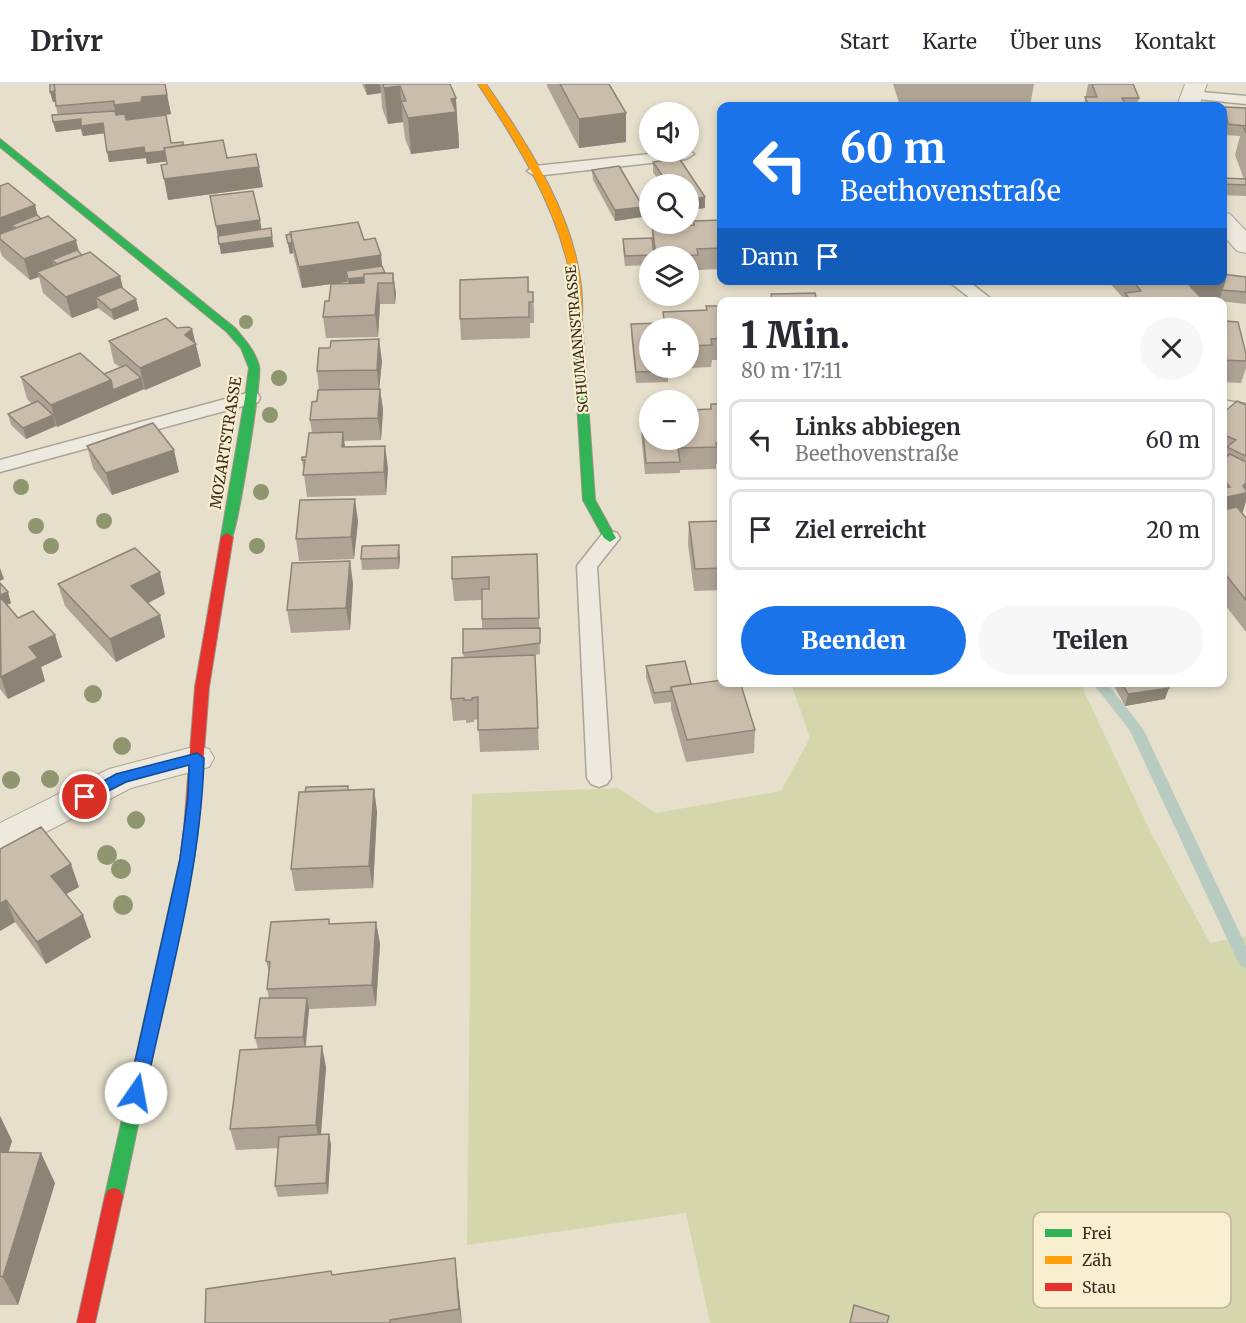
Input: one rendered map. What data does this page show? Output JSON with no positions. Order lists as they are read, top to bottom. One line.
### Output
{"streets":{"street":["SCHUMANNSTRASSE","MOZARTSTRASSE"]},"legend":["Frei","Zäh","Stau"],"page":{"header":"Drivr","nav":["Start","Karte","Über uns","Kontakt"],"map_buttons":["+","−"],"turn":["60 m","Beethovenstraße"],"then":"Dann","heading":["1 Min.","80 m · 17:11"],"list":[{"name":"Links abbiegen","note":"Beethovenstraße","value":"60 m"},{"name":"Ziel erreicht","value":"20 m"}],"buttons":["Beenden","Teilen"]}}
